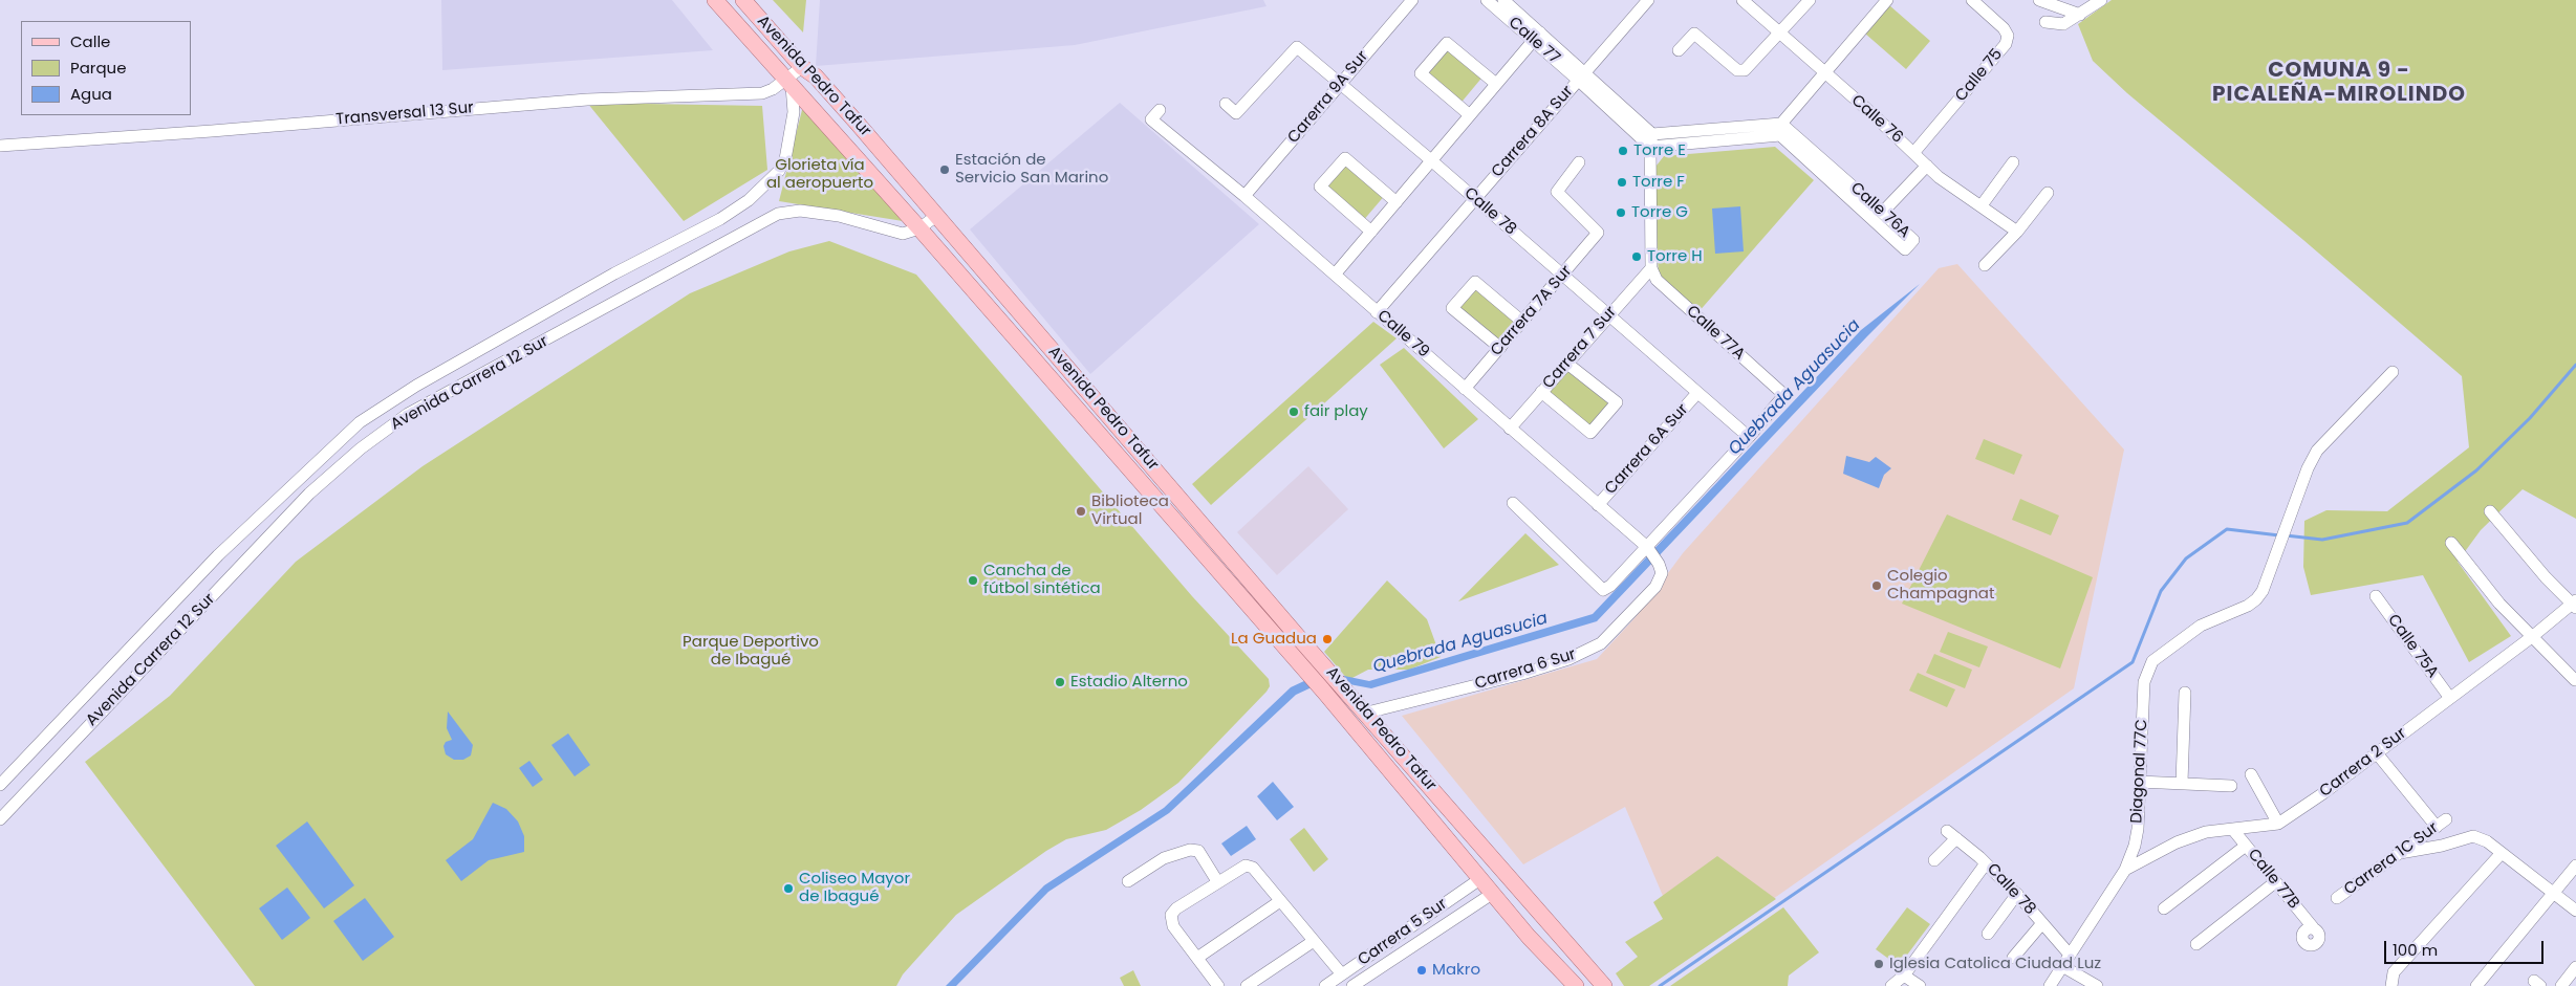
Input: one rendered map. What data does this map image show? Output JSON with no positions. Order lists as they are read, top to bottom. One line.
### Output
{"streets":{"main road":["Avenida Pedro Tafur"],"street":["Calle 77","Calle 75","Carerra 9A Sur","Transversal 13 Sur","Calle 76","Carrera 8A Sur","Calle 76A","Calle 78","Carrera 7A Sur","Calle 77A","Calle 79","Carrera 7 Sur","Avenida Carrera 12 Sur","Carrera 6A Sur","Calle 75A","Carrera 6 Sur","Carrera 2 Sur","Diagonal 77C","Carrera 1C Sur","Calle 77B","Carrera 5 Sur"]},"crossings":[["Calle 77","Carrera 8A Sur"],["Calle 75","Calle 76"],["Avenida Pedro Tafur","Transversal 13 Sur"],["Avenida Pedro Tafur","Avenida Carrera 12 Sur"],["Avenida Pedro Tafur","Carrera 6 Sur"],["Avenida Pedro Tafur","Carrera 5 Sur"],["Carerra 9A Sur","Calle 78"],["Carerra 9A Sur","Calle 79"],["Transversal 13 Sur","Avenida Carrera 12 Sur"],["Carrera 8A Sur","Calle 78"],["Carrera 8A Sur","Calle 79"],["Calle 78","Carrera 7A Sur"],["Calle 78","Calle 77A"],["Calle 78","Carrera 7 Sur"],["Calle 78","Carrera 6A Sur"],["Calle 78","Diagonal 77C"],["Carrera 7A Sur","Calle 79"],["Calle 77A","Carrera 7 Sur"],["Calle 79","Carrera 7 Sur"],["Calle 79","Carrera 6A Sur"],["Calle 79","Carrera 6 Sur"],["Calle 75A","Carrera 2 Sur"],["Carrera 2 Sur","Diagonal 77C"],["Carrera 2 Sur","Carrera 1C Sur"],["Carrera 2 Sur","Calle 77B"]],"districts":["COMUNA 9 - PICALEÑA-MIROLINDO"],"water":["Quebrada Aguasucia"],"parks":["Glorieta vía al aeropuerto","Parque Deportivo de Ibagué"],"places":["Torre E","Estación de Servicio San Marino","Torre F","Torre G","Torre H","fair play","Biblioteca Virtual","Cancha de fútbol sintética","Colegio Champagnat","La Guadua","Estadio Alterno","Coliseo Mayor de Ibagué","Iglesia Catolica Ciudad Luz","Makro"],"legend":["Calle","Parque","Agua"],"scale_bar":"100 m"}
